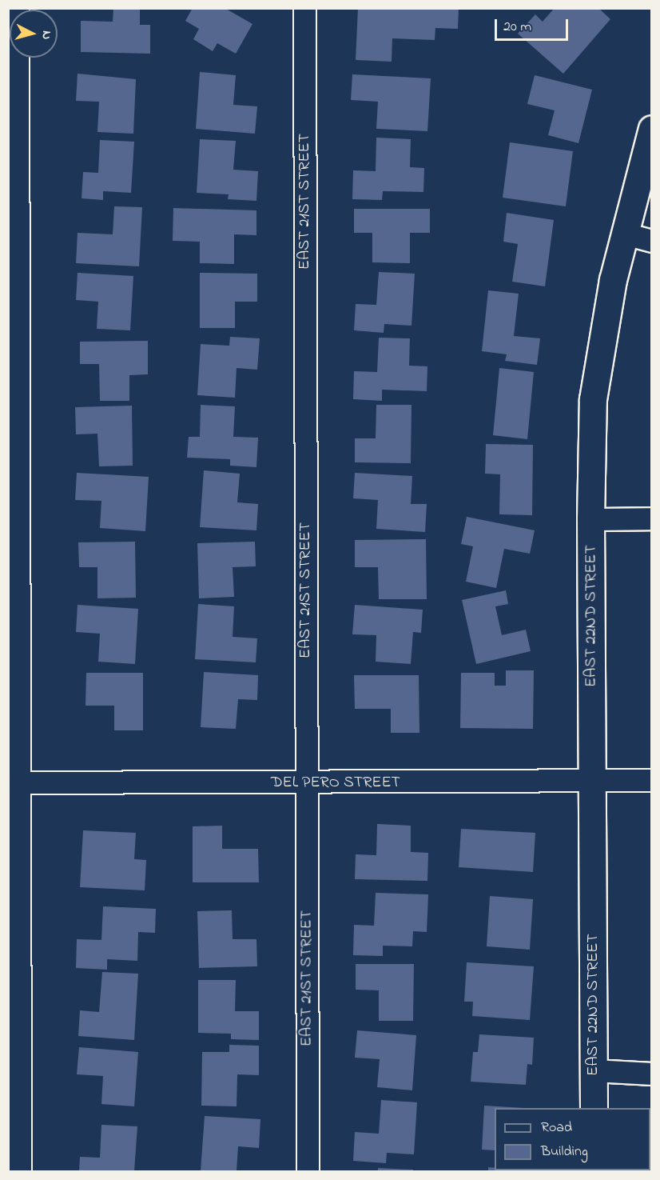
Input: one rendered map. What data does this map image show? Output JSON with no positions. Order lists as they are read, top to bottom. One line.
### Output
{"streets":{"street":["EAST 21ST STREET","EAST 22ND STREET","DEL PERO STREET"]},"crossings":[["EAST 21ST STREET","DEL PERO STREET"],["EAST 22ND STREET","DEL PERO STREET"]],"legend":["Road","Building"],"scale_bar":"20 m","north":"right"}
